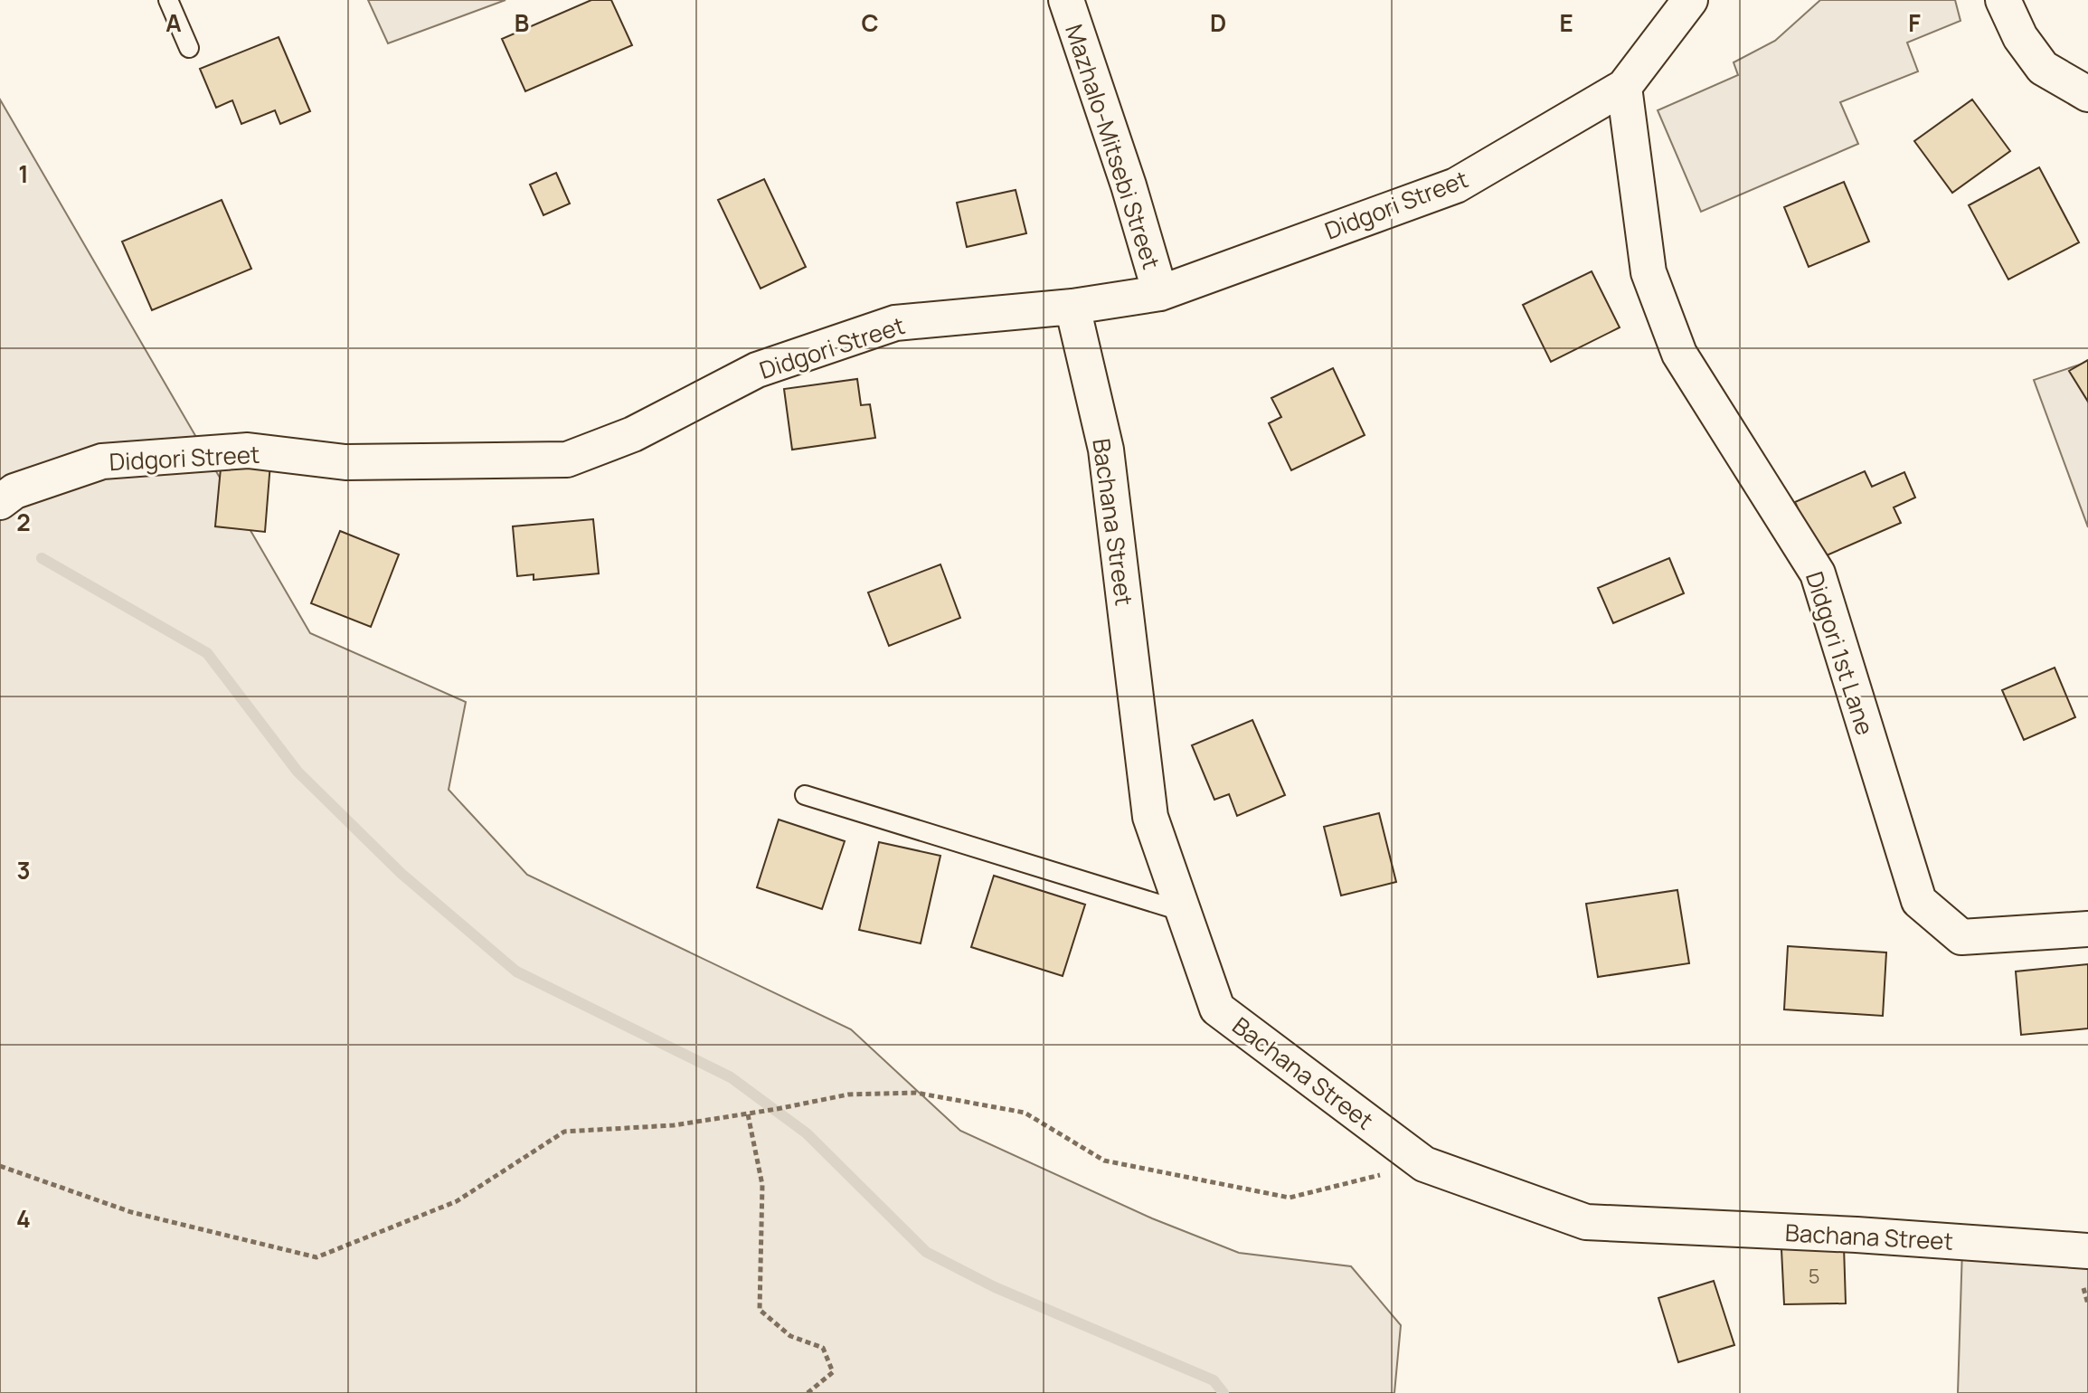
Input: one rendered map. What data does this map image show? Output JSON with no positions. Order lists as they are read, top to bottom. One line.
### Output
{"streets":{"street":["Mazhalo-Mitsebi Street","Didgori Street","Bachana Street","Didgori 1st Lane"]},"crossings":[["Mazhalo-Mitsebi Street","Didgori Street"],["Didgori Street","Bachana Street"],["Didgori Street","Didgori 1st Lane"]],"house_numbers":["5"],"grid":{"columns":["A","B","C","D","E","F"],"rows":["1","2","3","4"]}}
